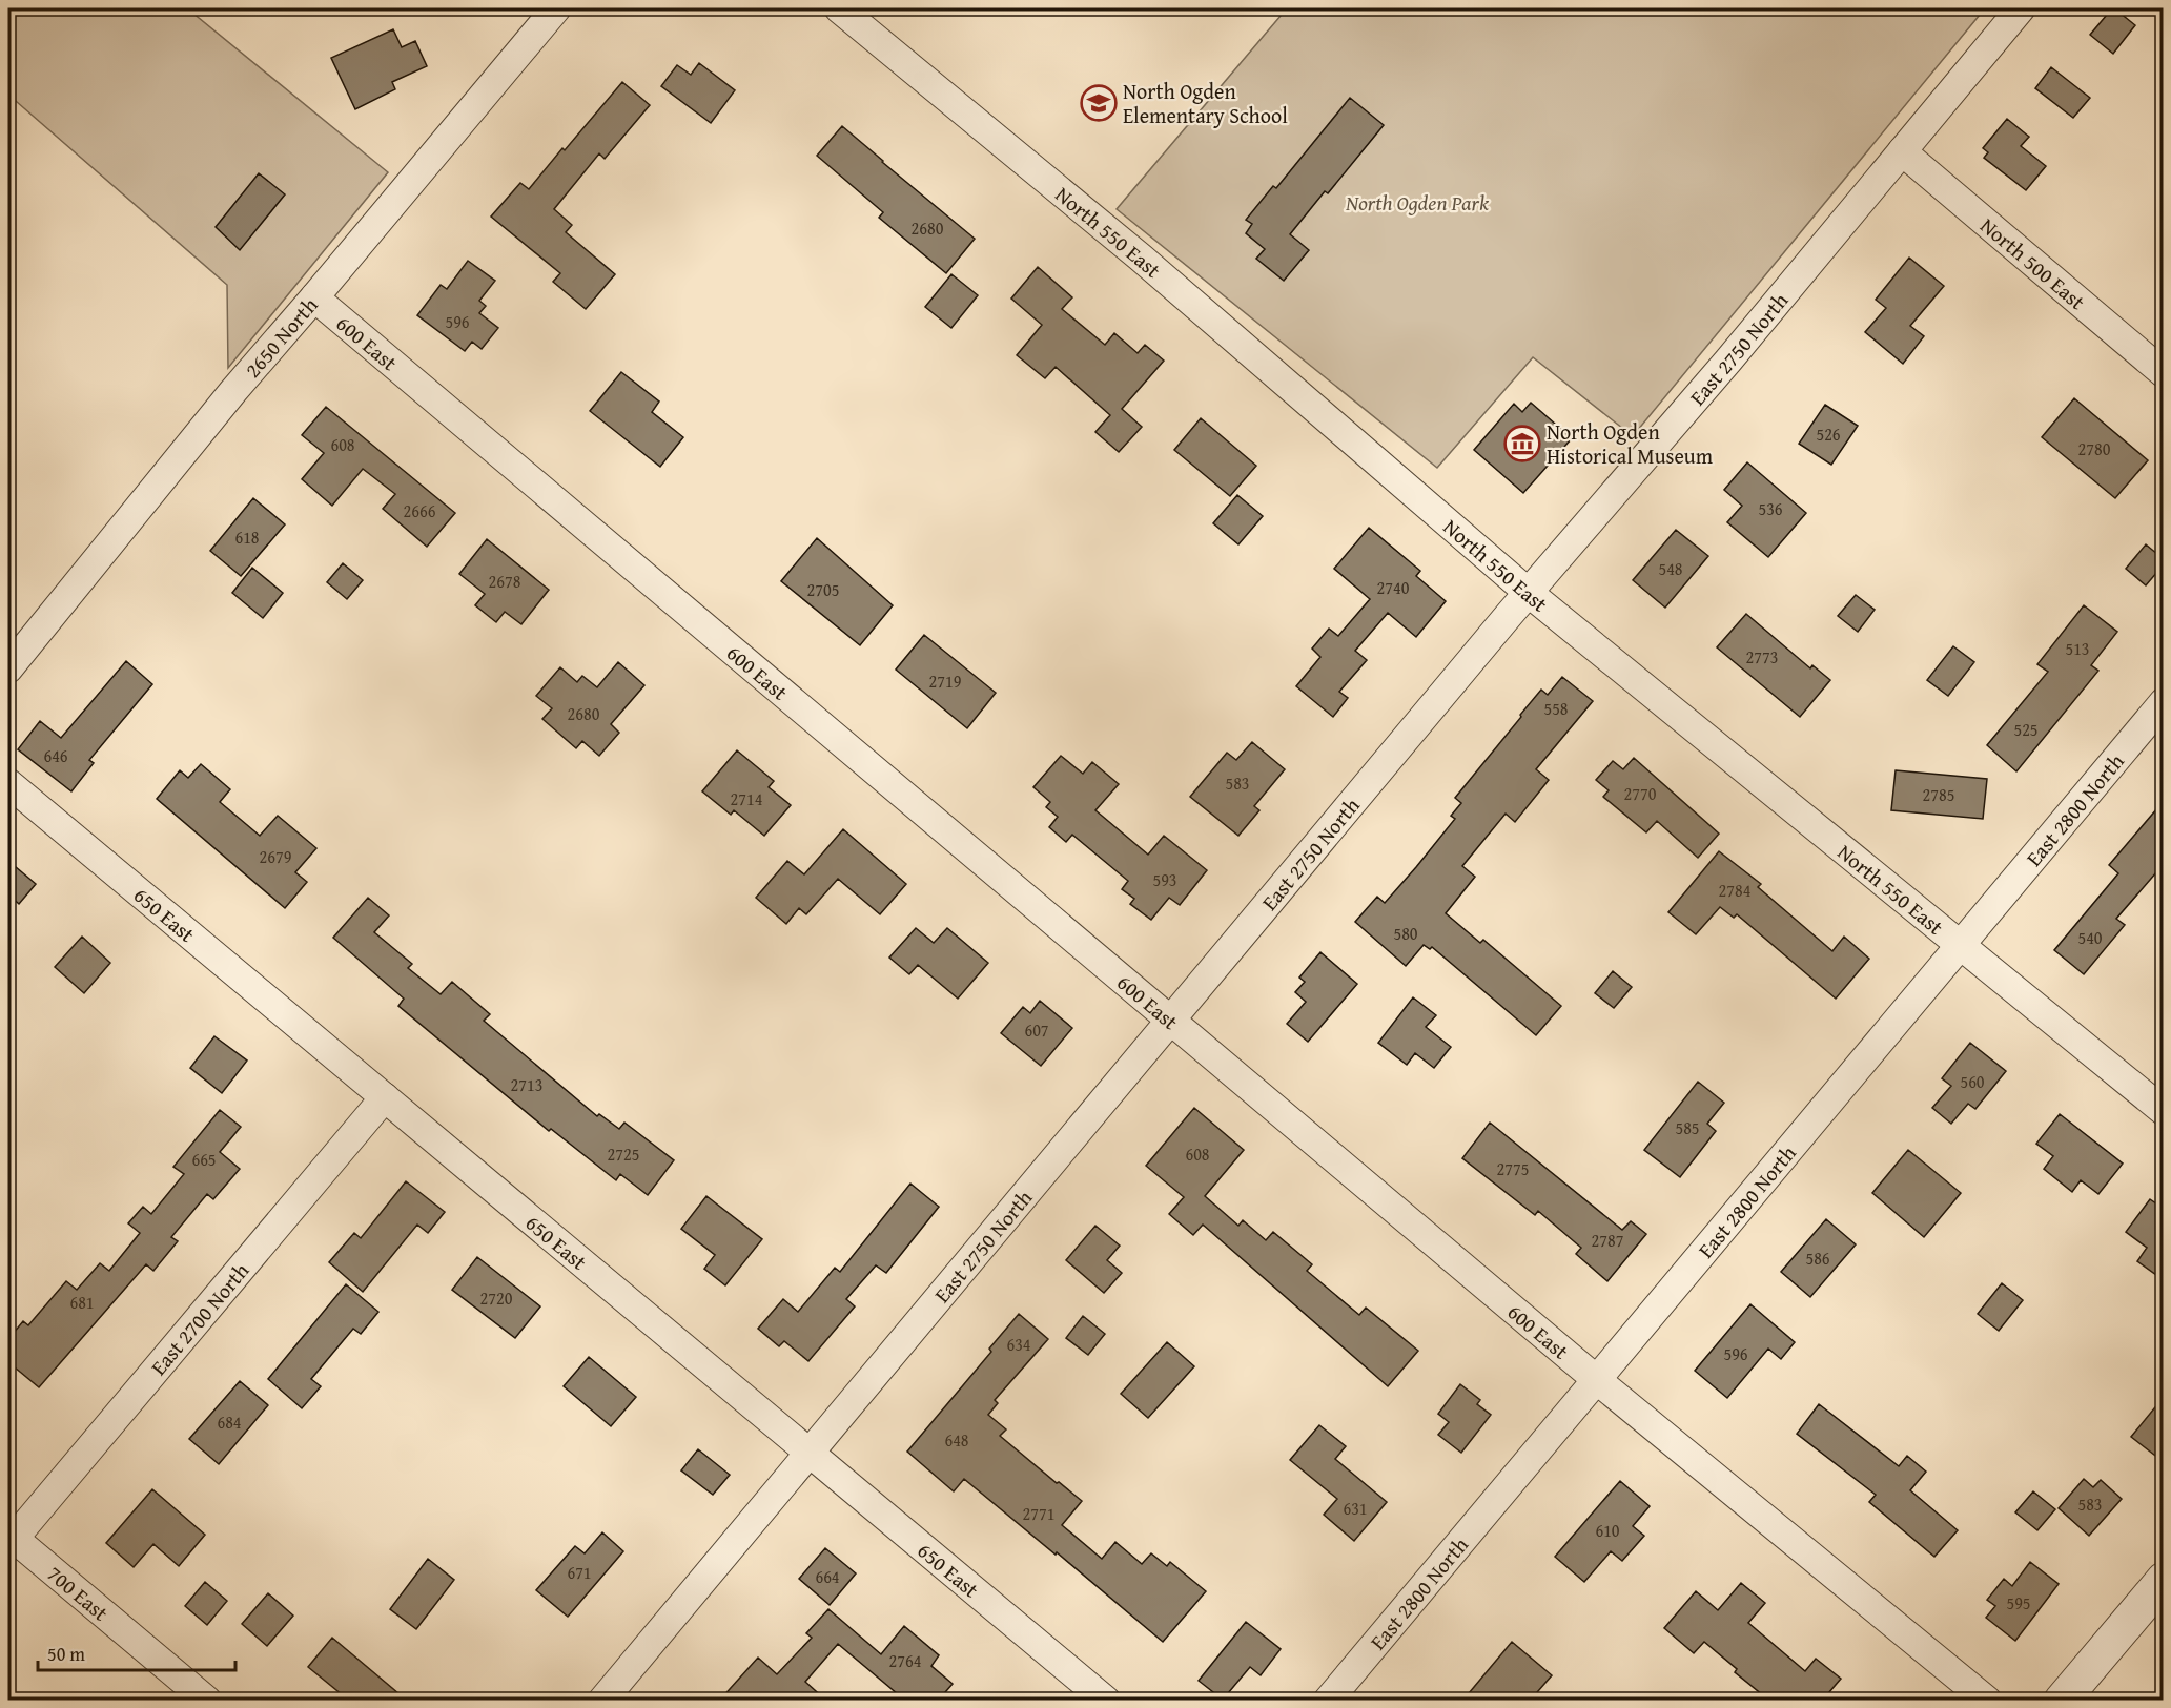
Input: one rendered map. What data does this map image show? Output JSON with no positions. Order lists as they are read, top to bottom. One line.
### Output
{"streets":{"street":["North 550 East","North 500 East","2650 North","600 East","East 2750 North","East 2800 North","650 East","East 2700 North","700 East"]},"crossings":[["North 550 East","East 2750 North"],["North 550 East","East 2800 North"],["North 500 East","East 2750 North"],["2650 North","600 East"],["600 East","East 2750 North"],["600 East","East 2800 North"],["East 2750 North","650 East"],["650 East","East 2700 North"],["East 2700 North","700 East"]],"parks":["North Ogden Park"],"places":{"school or university":["North Ogden Elementary School"],"museum":["North Ogden Historical Museum"]},"house_numbers":["2680","596","526","608","2780","536","2666","618","548","2678","2740","2705","513","2773","2719","558","2680","525","646","583","2770","2785","2714","2679","593","2784","580","540","607","560","2713","585","2725","608","665","2775","2787","586","2720","681","634","596","684","648","583","631","2771","610","671","664","595","2764"],"scale_bar":"50 m"}
